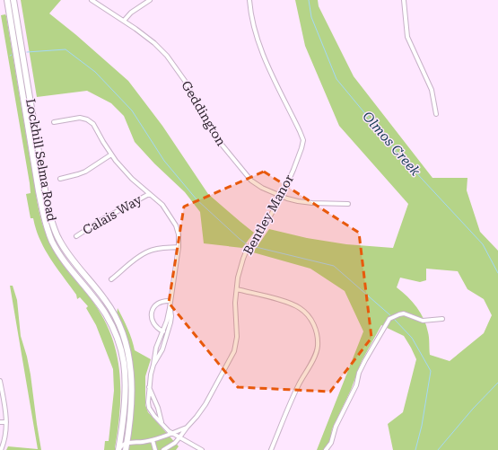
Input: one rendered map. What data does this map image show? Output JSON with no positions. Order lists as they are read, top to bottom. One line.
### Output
{"streets":{"main road":["Lockhill Selma Road"],"street":["Geddington","Calais Way","Bentley Manor"]},"crossings":[["Geddington","Bentley Manor"],["Lockhill Selma Road","Bentley Manor"]],"water":["Olmos Creek"]}
